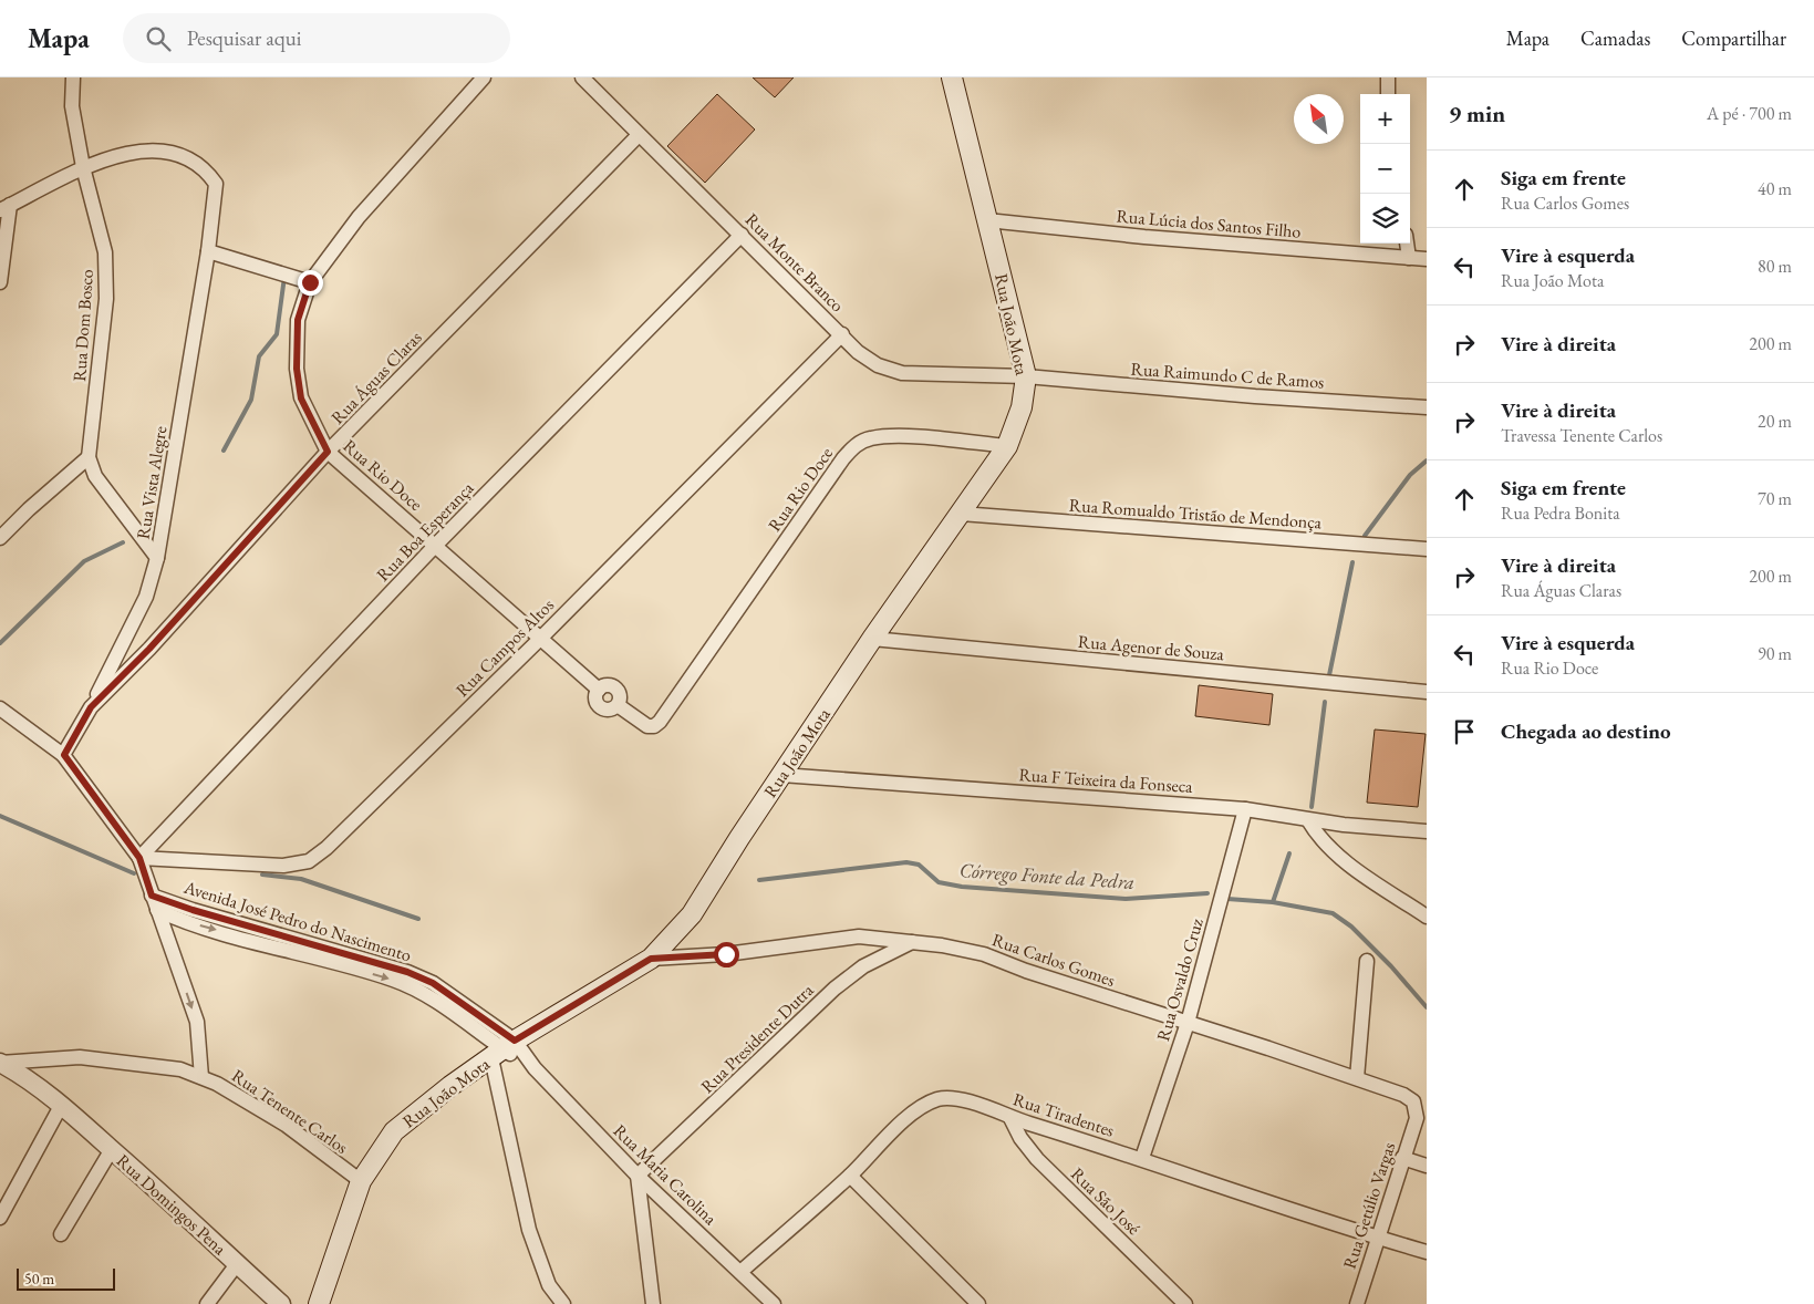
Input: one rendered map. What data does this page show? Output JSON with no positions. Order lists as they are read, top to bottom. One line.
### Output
{"streets":{"main road":["Rua João Mota"],"street":["Rua Lúcia dos Santos Filho","Rua Monte Branco","Rua Dom Bosco","Rua Raimundo C de Ramos","Rua Águas Claras","Rua Rio Doce","Rua Vista Alegre","Rua Romualdo Tristão de Mendonça","Rua Boa Esperança","Rua Campos Altos","Rua Agenor de Souza","Rua F Teixeira da Fonseca","Avenida José Pedro do Nascimento","Rua Carlos Gomes","Rua Osvaldo Cruz","Rua Presidente Dutra","Rua Tenente Carlos","Rua Tiradentes","Rua Maria Carolina","Rua São José","Rua Domingos Pena","Rua Getúlio Vargas"]},"crossings":[["Rua Lúcia dos Santos Filho","Rua João Mota"],["Rua Monte Branco","Rua João Mota"],["Rua Monte Branco","Rua Raimundo C de Ramos"],["Rua Monte Branco","Rua Águas Claras"],["Rua Monte Branco","Rua Boa Esperança"],["Rua Monte Branco","Rua Campos Altos"],["Rua João Mota","Rua Raimundo C de Ramos"],["Rua João Mota","Rua Rio Doce"],["Rua João Mota","Rua Romualdo Tristão de Mendonça"],["Rua João Mota","Rua Agenor de Souza"],["Rua João Mota","Rua F Teixeira da Fonseca"],["Rua João Mota","Avenida José Pedro do Nascimento"],["Rua João Mota","Rua Carlos Gomes"],["Rua João Mota","Rua Tenente Carlos"],["Rua João Mota","Rua Maria Carolina"],["Rua Dom Bosco","Rua Vista Alegre"],["Rua Águas Claras","Rua Rio Doce"],["Rua Águas Claras","Rua Vista Alegre"],["Rua Rio Doce","Rua Boa Esperança"],["Rua Rio Doce","Rua Campos Altos"],["Rua Boa Esperança","Rua Campos Altos"],["Rua F Teixeira da Fonseca","Rua Osvaldo Cruz"],["Avenida José Pedro do Nascimento","Rua Maria Carolina"],["Rua Carlos Gomes","Rua Osvaldo Cruz"],["Rua Carlos Gomes","Rua Presidente Dutra"],["Rua Carlos Gomes","Rua Getúlio Vargas"],["Rua Osvaldo Cruz","Rua Tiradentes"],["Rua Presidente Dutra","Rua Maria Carolina"],["Rua Tenente Carlos","Rua Domingos Pena"],["Rua Tiradentes","Rua Maria Carolina"],["Rua Tiradentes","Rua São José"],["Rua Tiradentes","Rua Getúlio Vargas"]],"water":["Córrego Fonte da Pedra"],"scale_bar":"50 m","north":"top left","page":{"header":"Mapa","search":"Pesquisar aqui","nav":["Mapa","Camadas","Compartilhar"],"heading":["9 min","A pé · 700 m"],"map_buttons":["+","−"],"list":[["Siga em frente","Rua Carlos Gomes","40 m"],["Vire à esquerda","Rua João Mota","80 m"],["Vire à direita","200 m"],["Vire à direita","Travessa Tenente Carlos","20 m"],["Siga em frente","Rua Pedra Bonita","70 m"],["Vire à direita","Rua Águas Claras","200 m"],["Vire à esquerda","Rua Rio Doce","90 m"],"Chegada ao destino"],"scale":"50 m"}}
